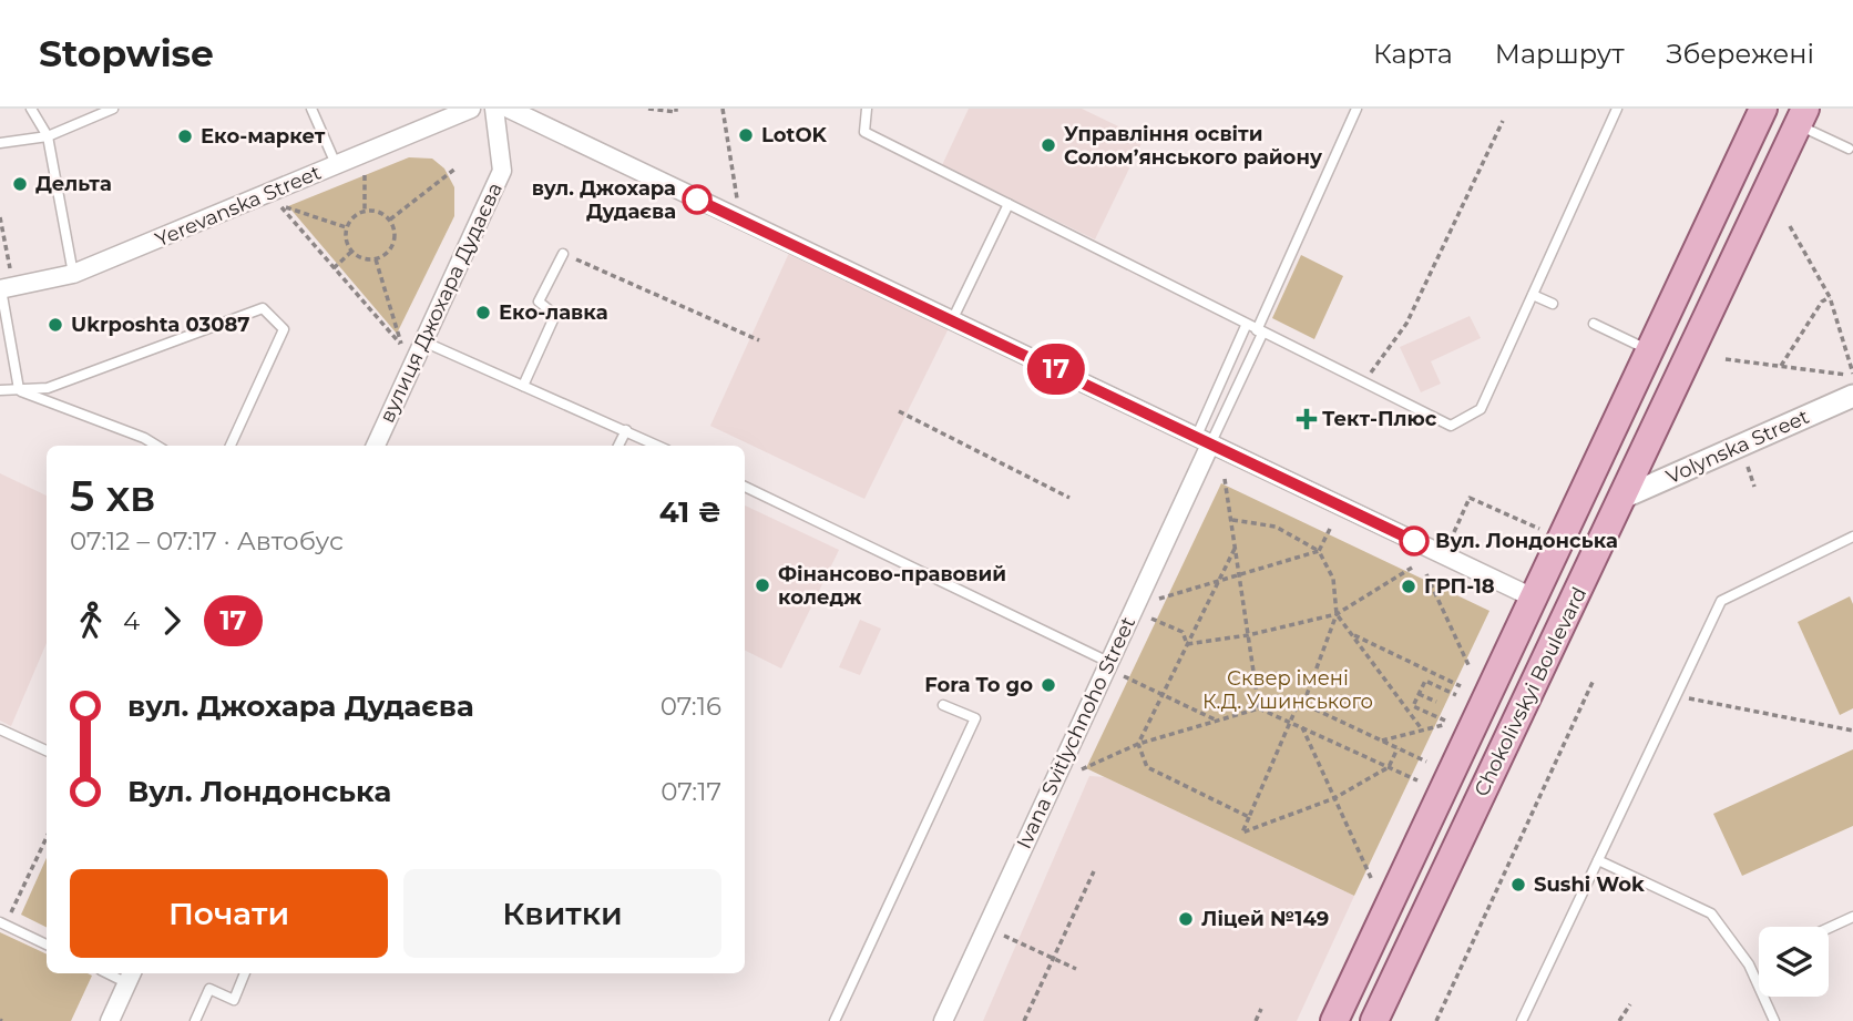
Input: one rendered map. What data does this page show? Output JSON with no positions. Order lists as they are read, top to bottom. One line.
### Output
{"streets":{"main road":["Chokolivskyi Boulevard"],"street":["Yerevanska Street","вулиця Джохара Дудаєва","Volynska Street","Ivana Svitlychnoho Street"]},"crossings":[["Volynska Street","Chokolivskyi Boulevard"]],"parks":["Сквер імені К.Д. Ушинського"],"places":{"other":["LotOK","Еко-маркет","Управління освіти Солом’янського району","Дельта","вул. Джохара Дудаєва","Еко-лавка","Ukrposhta 03087","Вул. Лондонська","Фінансово-правовий коледж","ГРП-18","Fora To go","Sushi Wok","Ліцей №149"],"health":["Тект-Плюс"]},"lines":["bus line 17"],"page":{"header":"Stopwise","nav":["Карта","Маршрут","Збережені"],"on_map":"17","heading":["5 хв","07:12 – 07:17 · Автобус","41 ₴"],"legs":["4","17"],"list":[{"name":"вул. Джохара Дудаєва","value":"07:16"},{"name":"Вул. Лондонська","value":"07:17"}],"buttons":["Почати","Квитки"]}}
